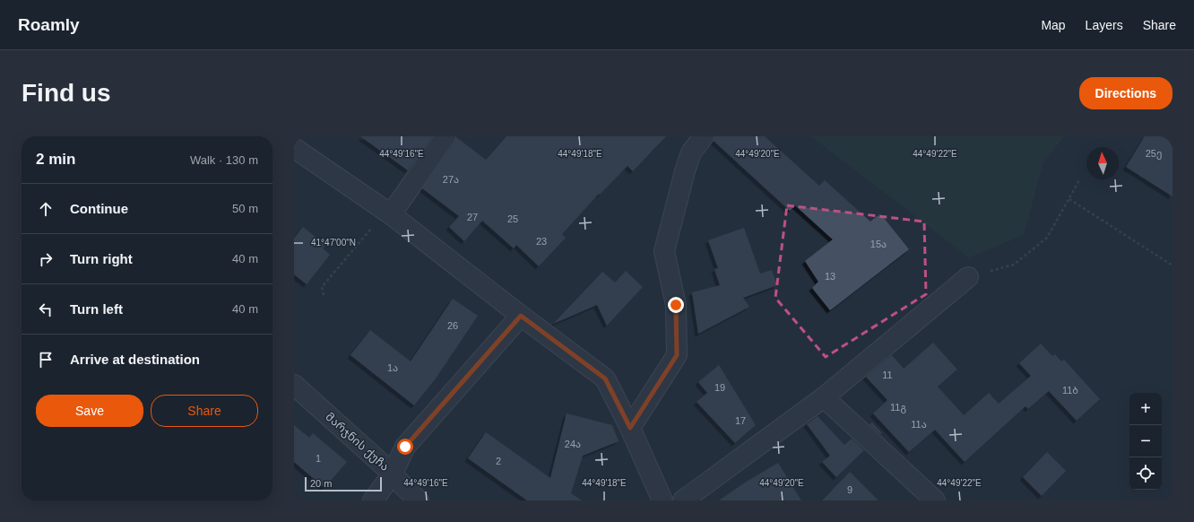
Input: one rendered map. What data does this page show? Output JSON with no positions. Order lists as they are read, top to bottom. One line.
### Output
{"streets":{"street":["მარჯნის ქუჩა"]},"house_numbers":["25ე","27ა","27","25","23","15ა","13","26","1ა","11","19","11ბ","11გ","17","11ა","24ა","1","2","9"],"scale_bar":"20 m","north":"top","page":{"header":"Roamly","nav":["Map","Layers","Share"],"buttons":["Directions",["Save","Share"]],"title":"Find us","heading":["2 min","Walk · 130 m"],"list":[["Continue","50 m"],["Turn right","40 m"],["Turn left","40 m"],"Arrive at destination"],"map_buttons":["+","−"],"scale":"20 m"},"coordinates":["44°49'16\"E","44°49'18\"E","44°49'20\"E","44°49'22\"E","41°47'00\"N"]}
